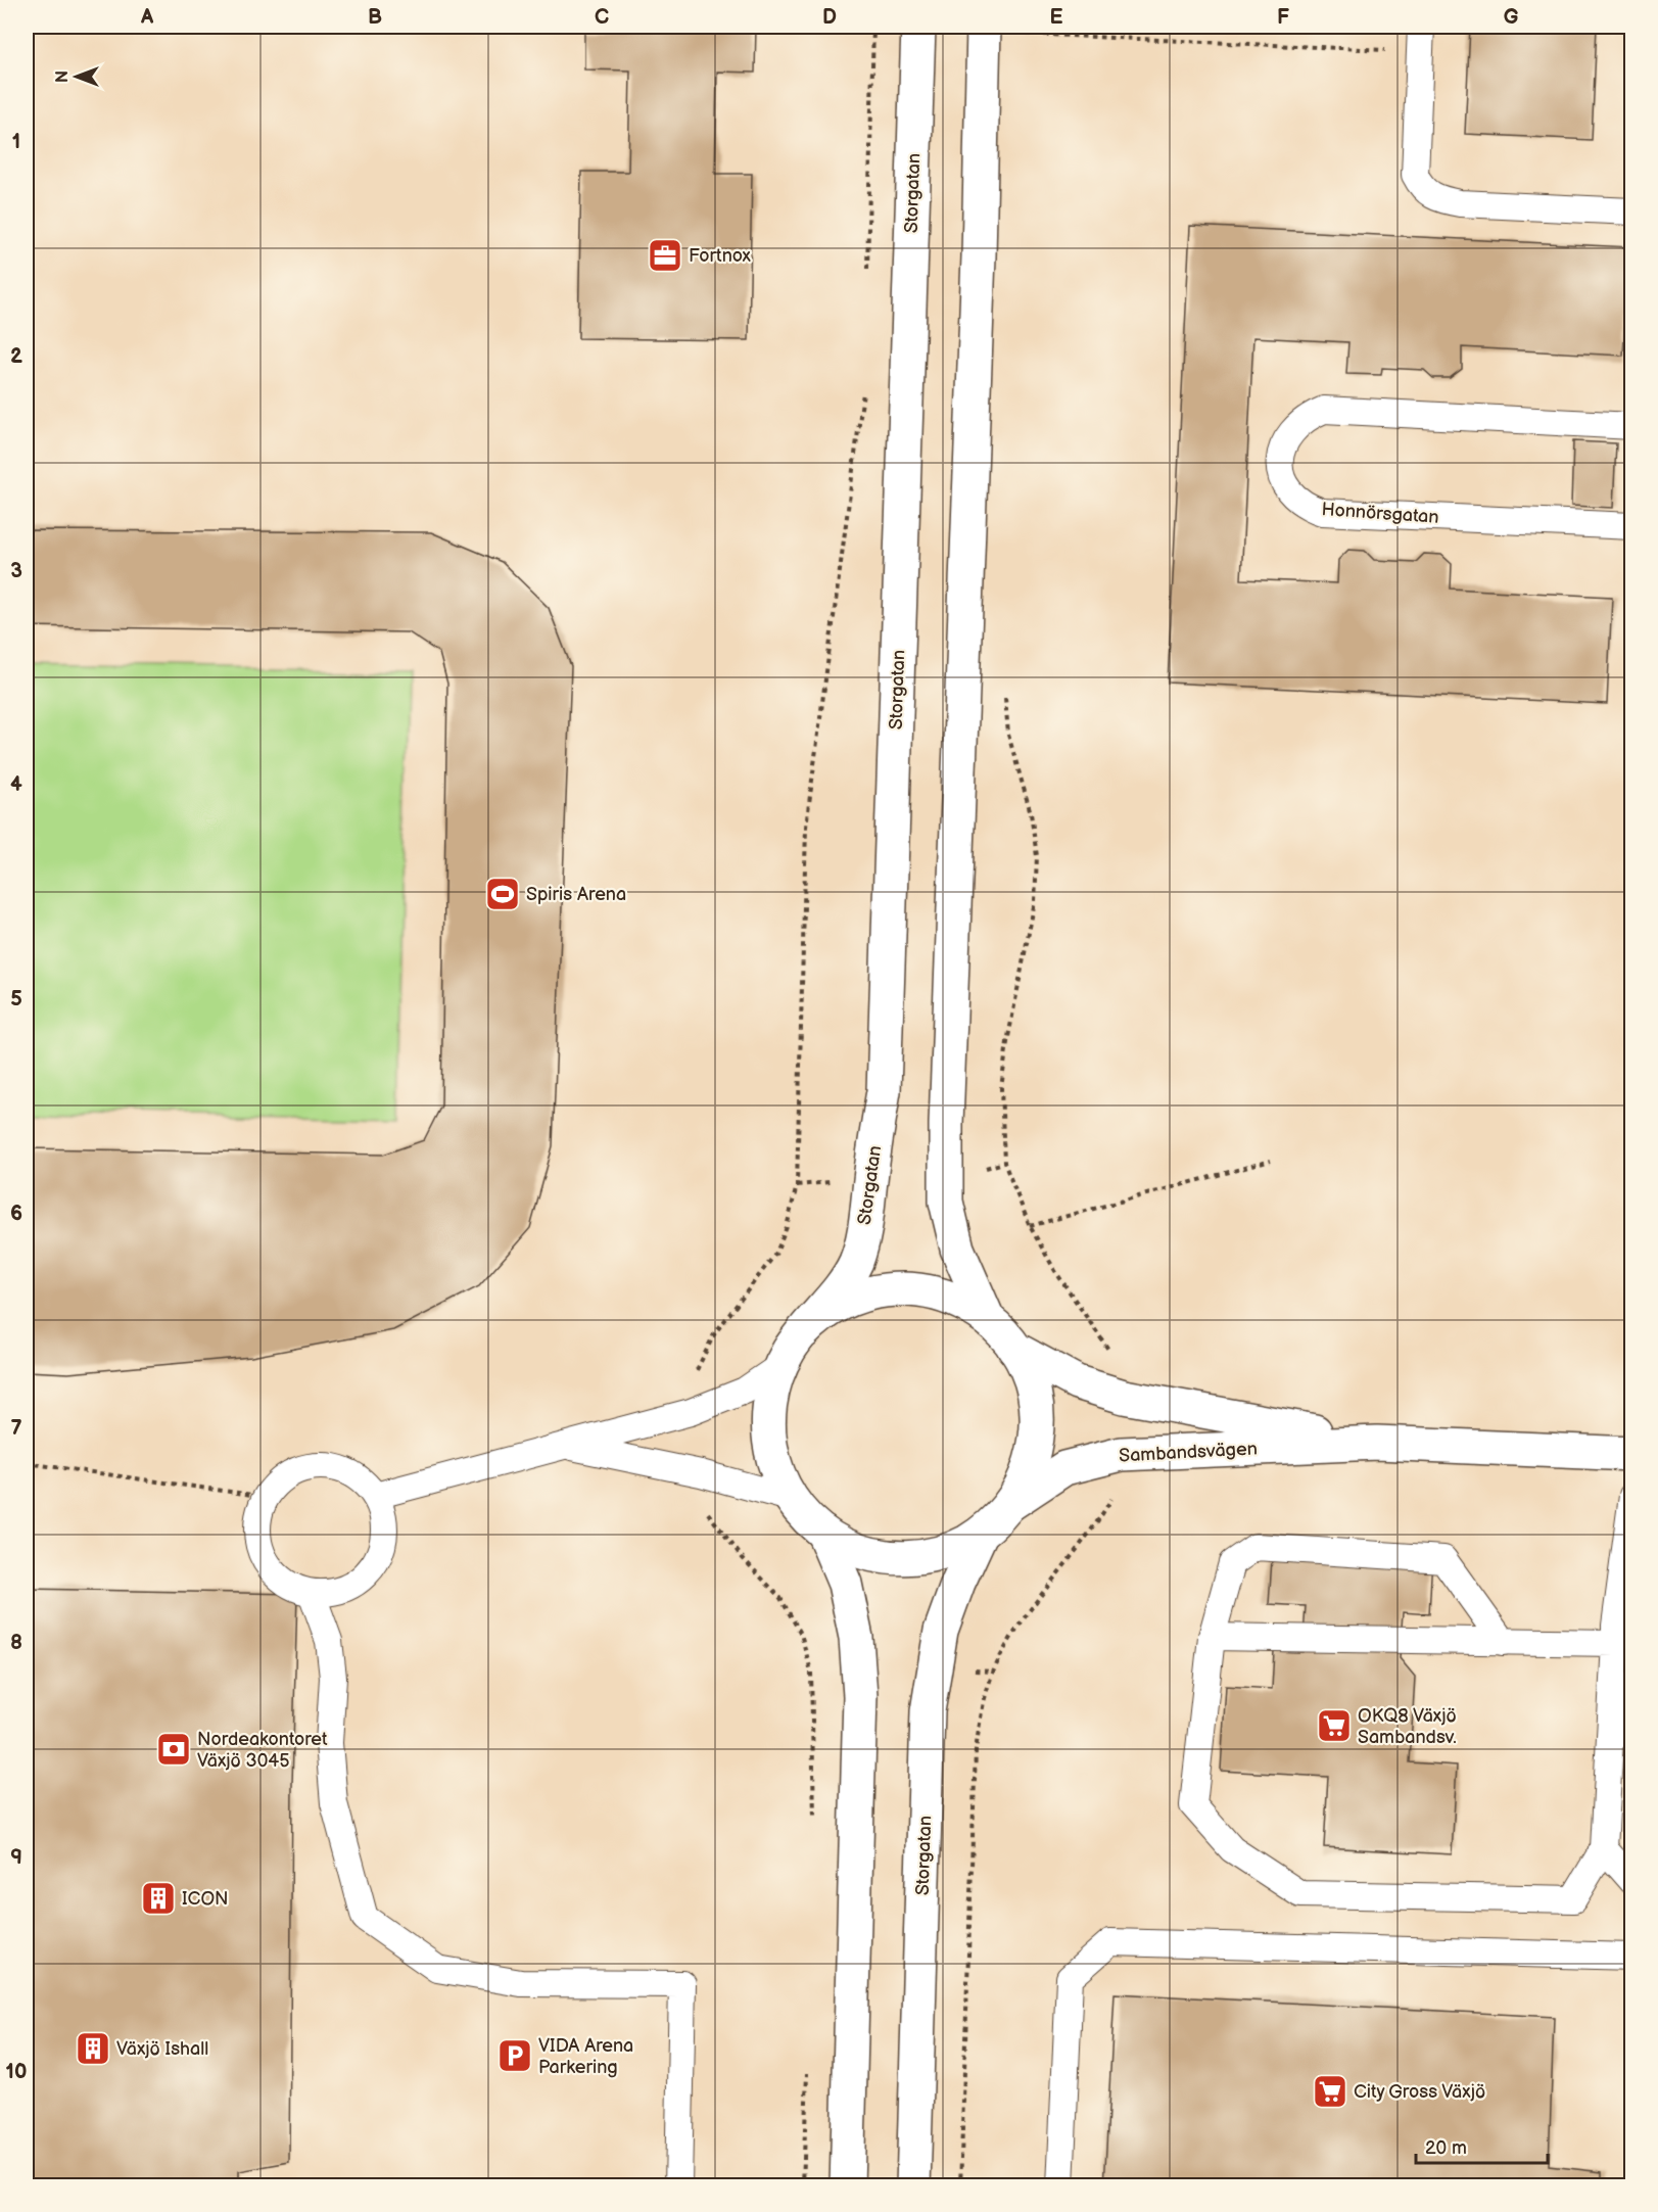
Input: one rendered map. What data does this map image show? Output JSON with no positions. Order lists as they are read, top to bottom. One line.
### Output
{"streets":{"main road":["Storgatan","Sambandsvägen"],"lane":["Honnörsgatan"]},"crossings":[["Storgatan","Sambandsvägen"]],"places":{"office":["Fortnox"],"sports":["Spiris Arena"],"supermarket":["OKQ8 Växjö Sambandsv.","City Gross Växjö"],"bank":["Nordeakontoret Växjö 3045"],"building":["ICON","Växjö Ishall"],"parking":["VIDA Arena Parkering"]},"scale_bar":"20 m","north":"left","grid":{"columns":["A","B","C","D","E","F","G"],"rows":["1","2","3","4","5","6","7","8","9","10"]}}
